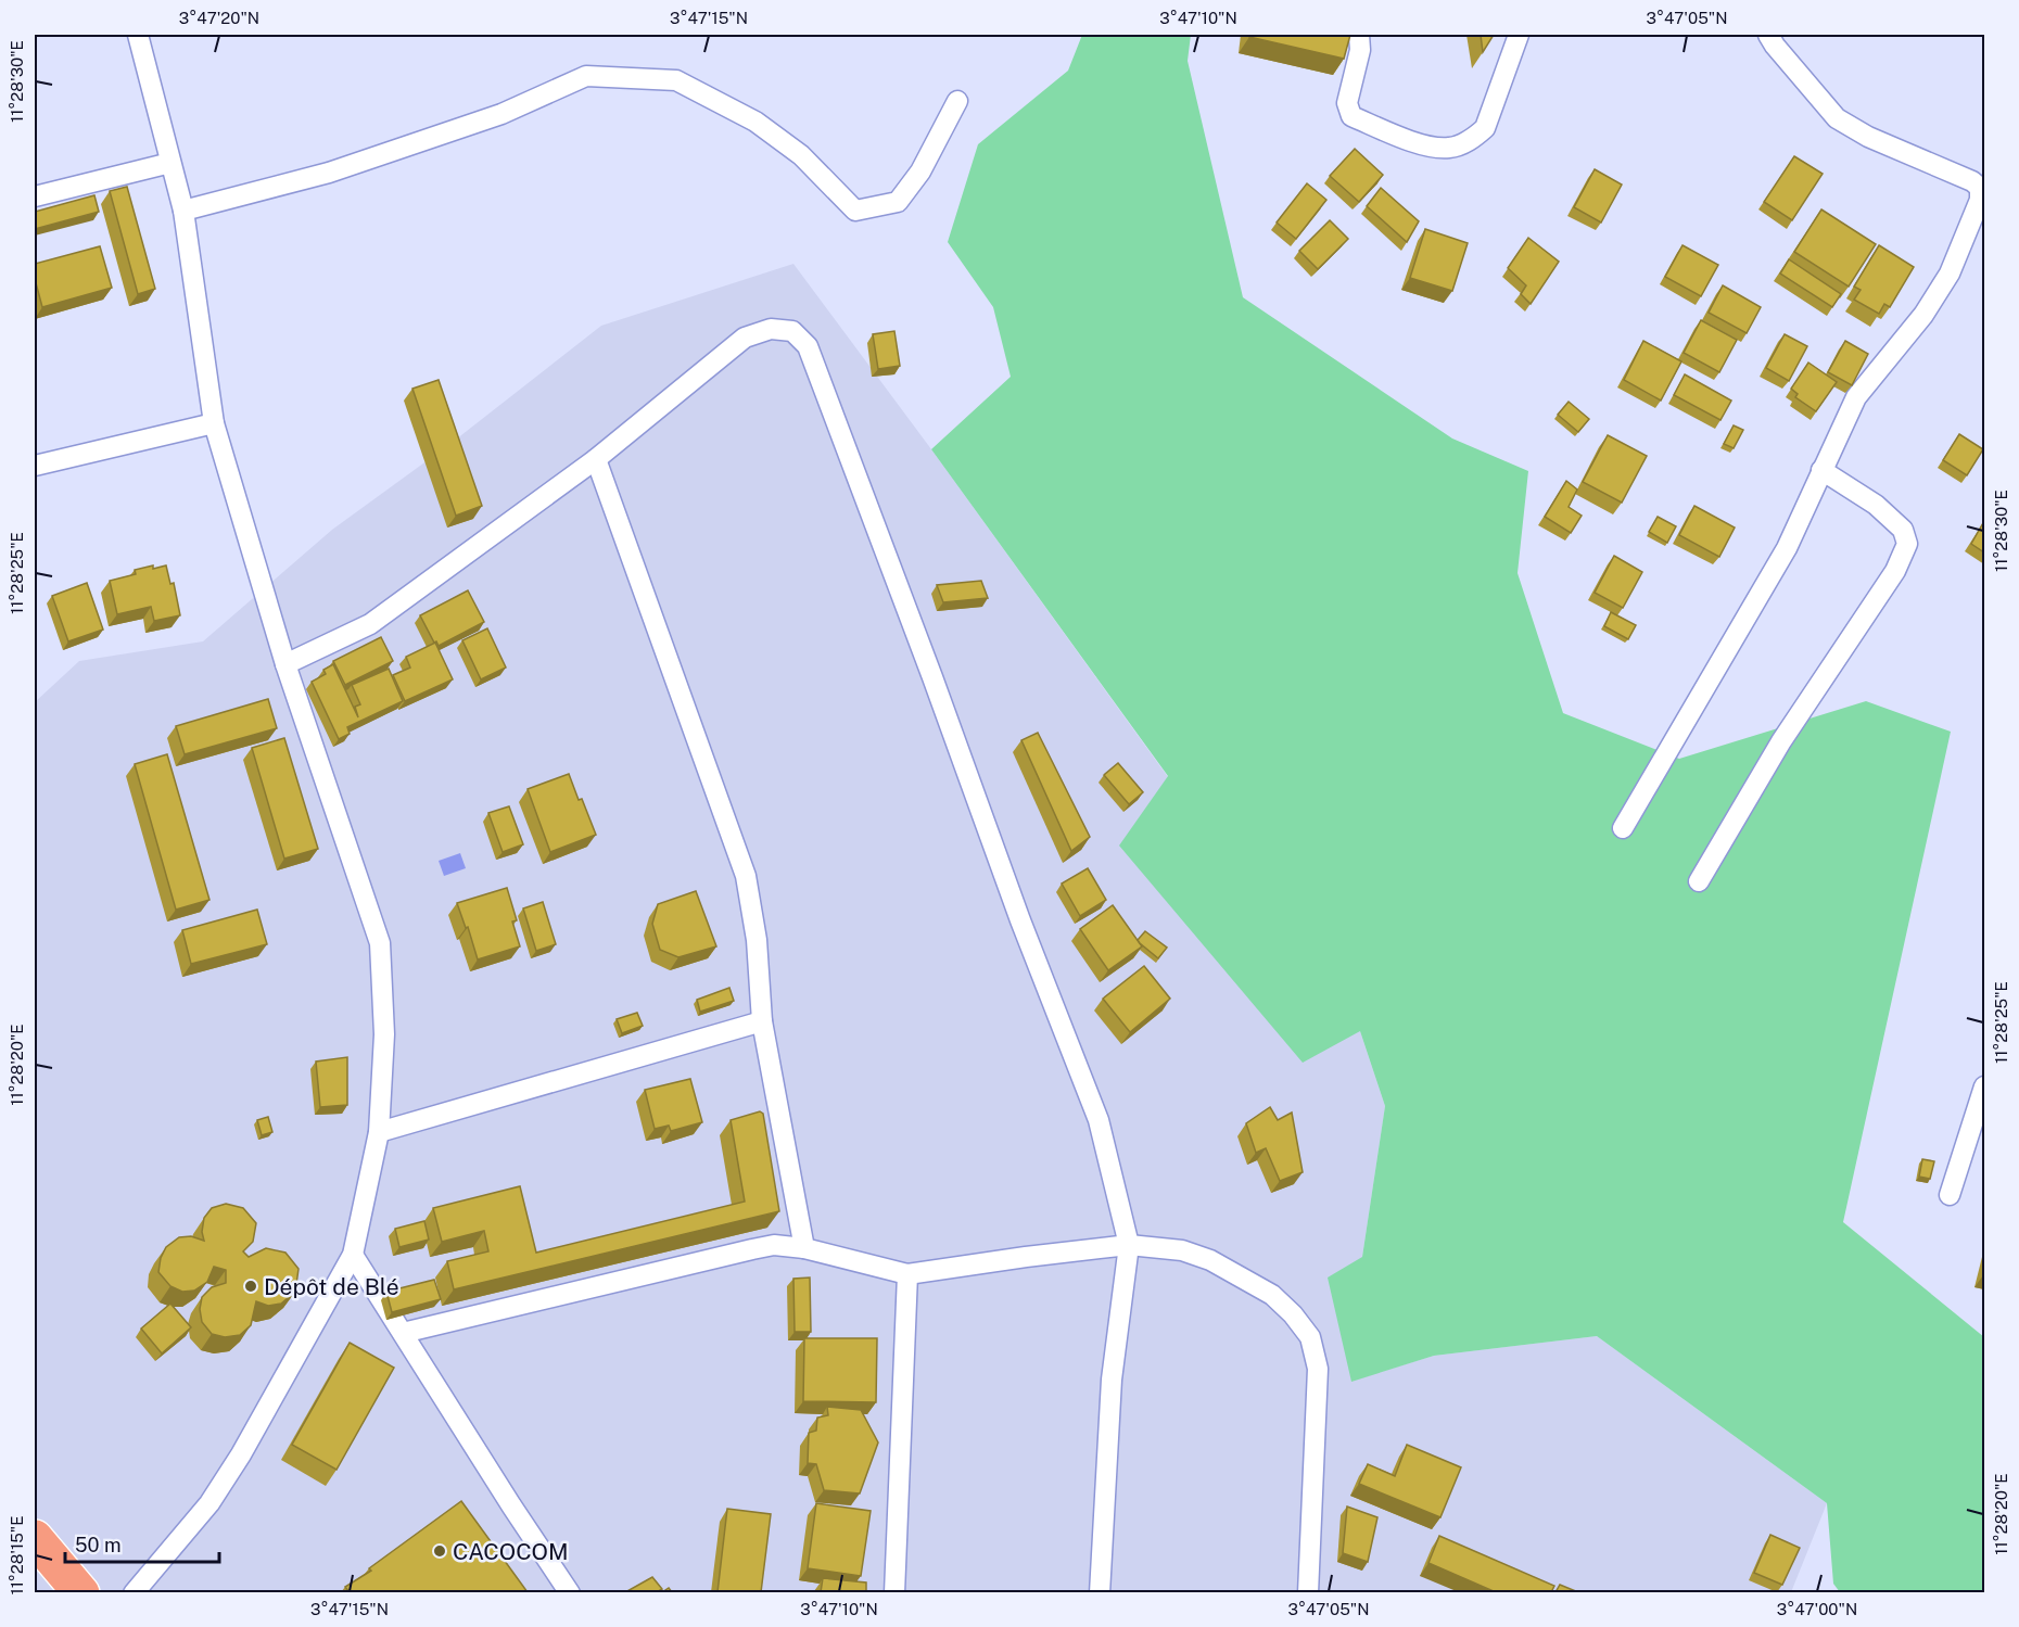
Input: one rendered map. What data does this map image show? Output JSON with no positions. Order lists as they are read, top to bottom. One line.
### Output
{"places":["Dépôt de Blé","CACOCOM"],"scale_bar":"50 m","coordinates":["3°47'20\"N","3°47'15\"N","3°47'10\"N","3°47'05\"N","11°28'30\"E","11°28'25\"E","11°28'20\"E","11°28'15\"E","3°47'00\"N"]}
